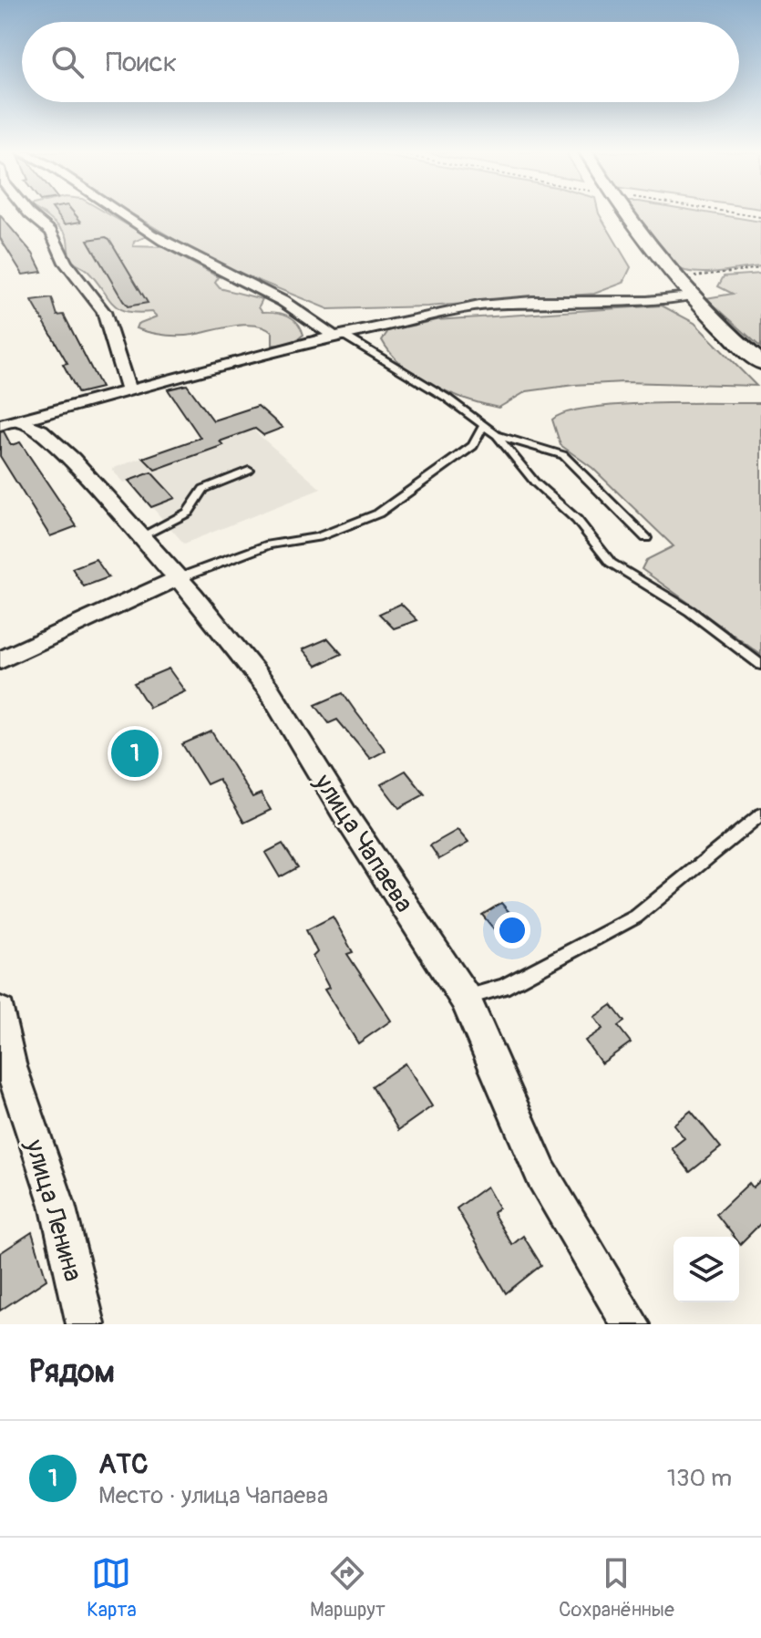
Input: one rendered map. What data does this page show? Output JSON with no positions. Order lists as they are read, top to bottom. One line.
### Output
{"streets":{"street":["улица Чапаева","улица Ленина"]},"page":{"search":"Поиск","pins":"1","heading":"Рядом","list":[{"mark":"1","name":"АТС","note":"Место · улица Чапаева","value":"130 m"}],"nav":["Карта","Маршрут","Сохранённые"]}}
